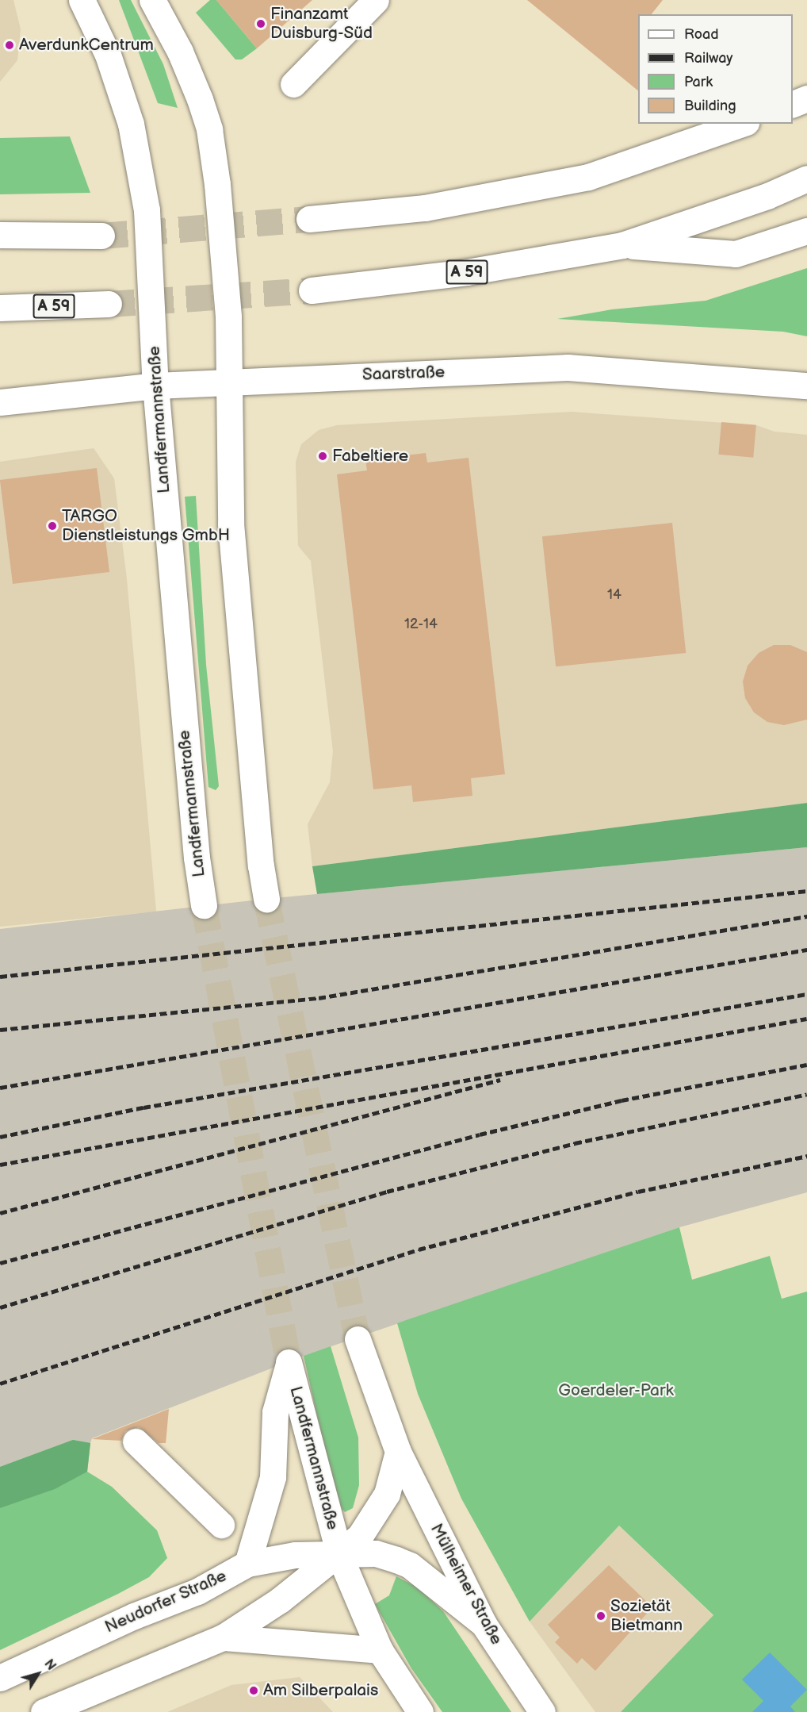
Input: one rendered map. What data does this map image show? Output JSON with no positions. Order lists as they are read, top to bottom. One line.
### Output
{"streets":{"main road":["A 59","Saarstraße","Landfermannstraße","Mülheimer Straße","Neudorfer Straße"]},"crossings":[["Saarstraße","Landfermannstraße"],["Landfermannstraße","Mülheimer Straße"],["Landfermannstraße","Neudorfer Straße"],["Mülheimer Straße","Neudorfer Straße"]],"parks":["Goerdeler-Park"],"places":["Finanzamt Duisburg-Süd","AverdunkCentrum","Fabeltiere","TARGO Dienstleistungs GmbH","Sozietät Bietmann","Am Silberpalais"],"house_numbers":["14","12-14"],"legend":["Road","Railway","Park","Building"],"north":"top right"}
